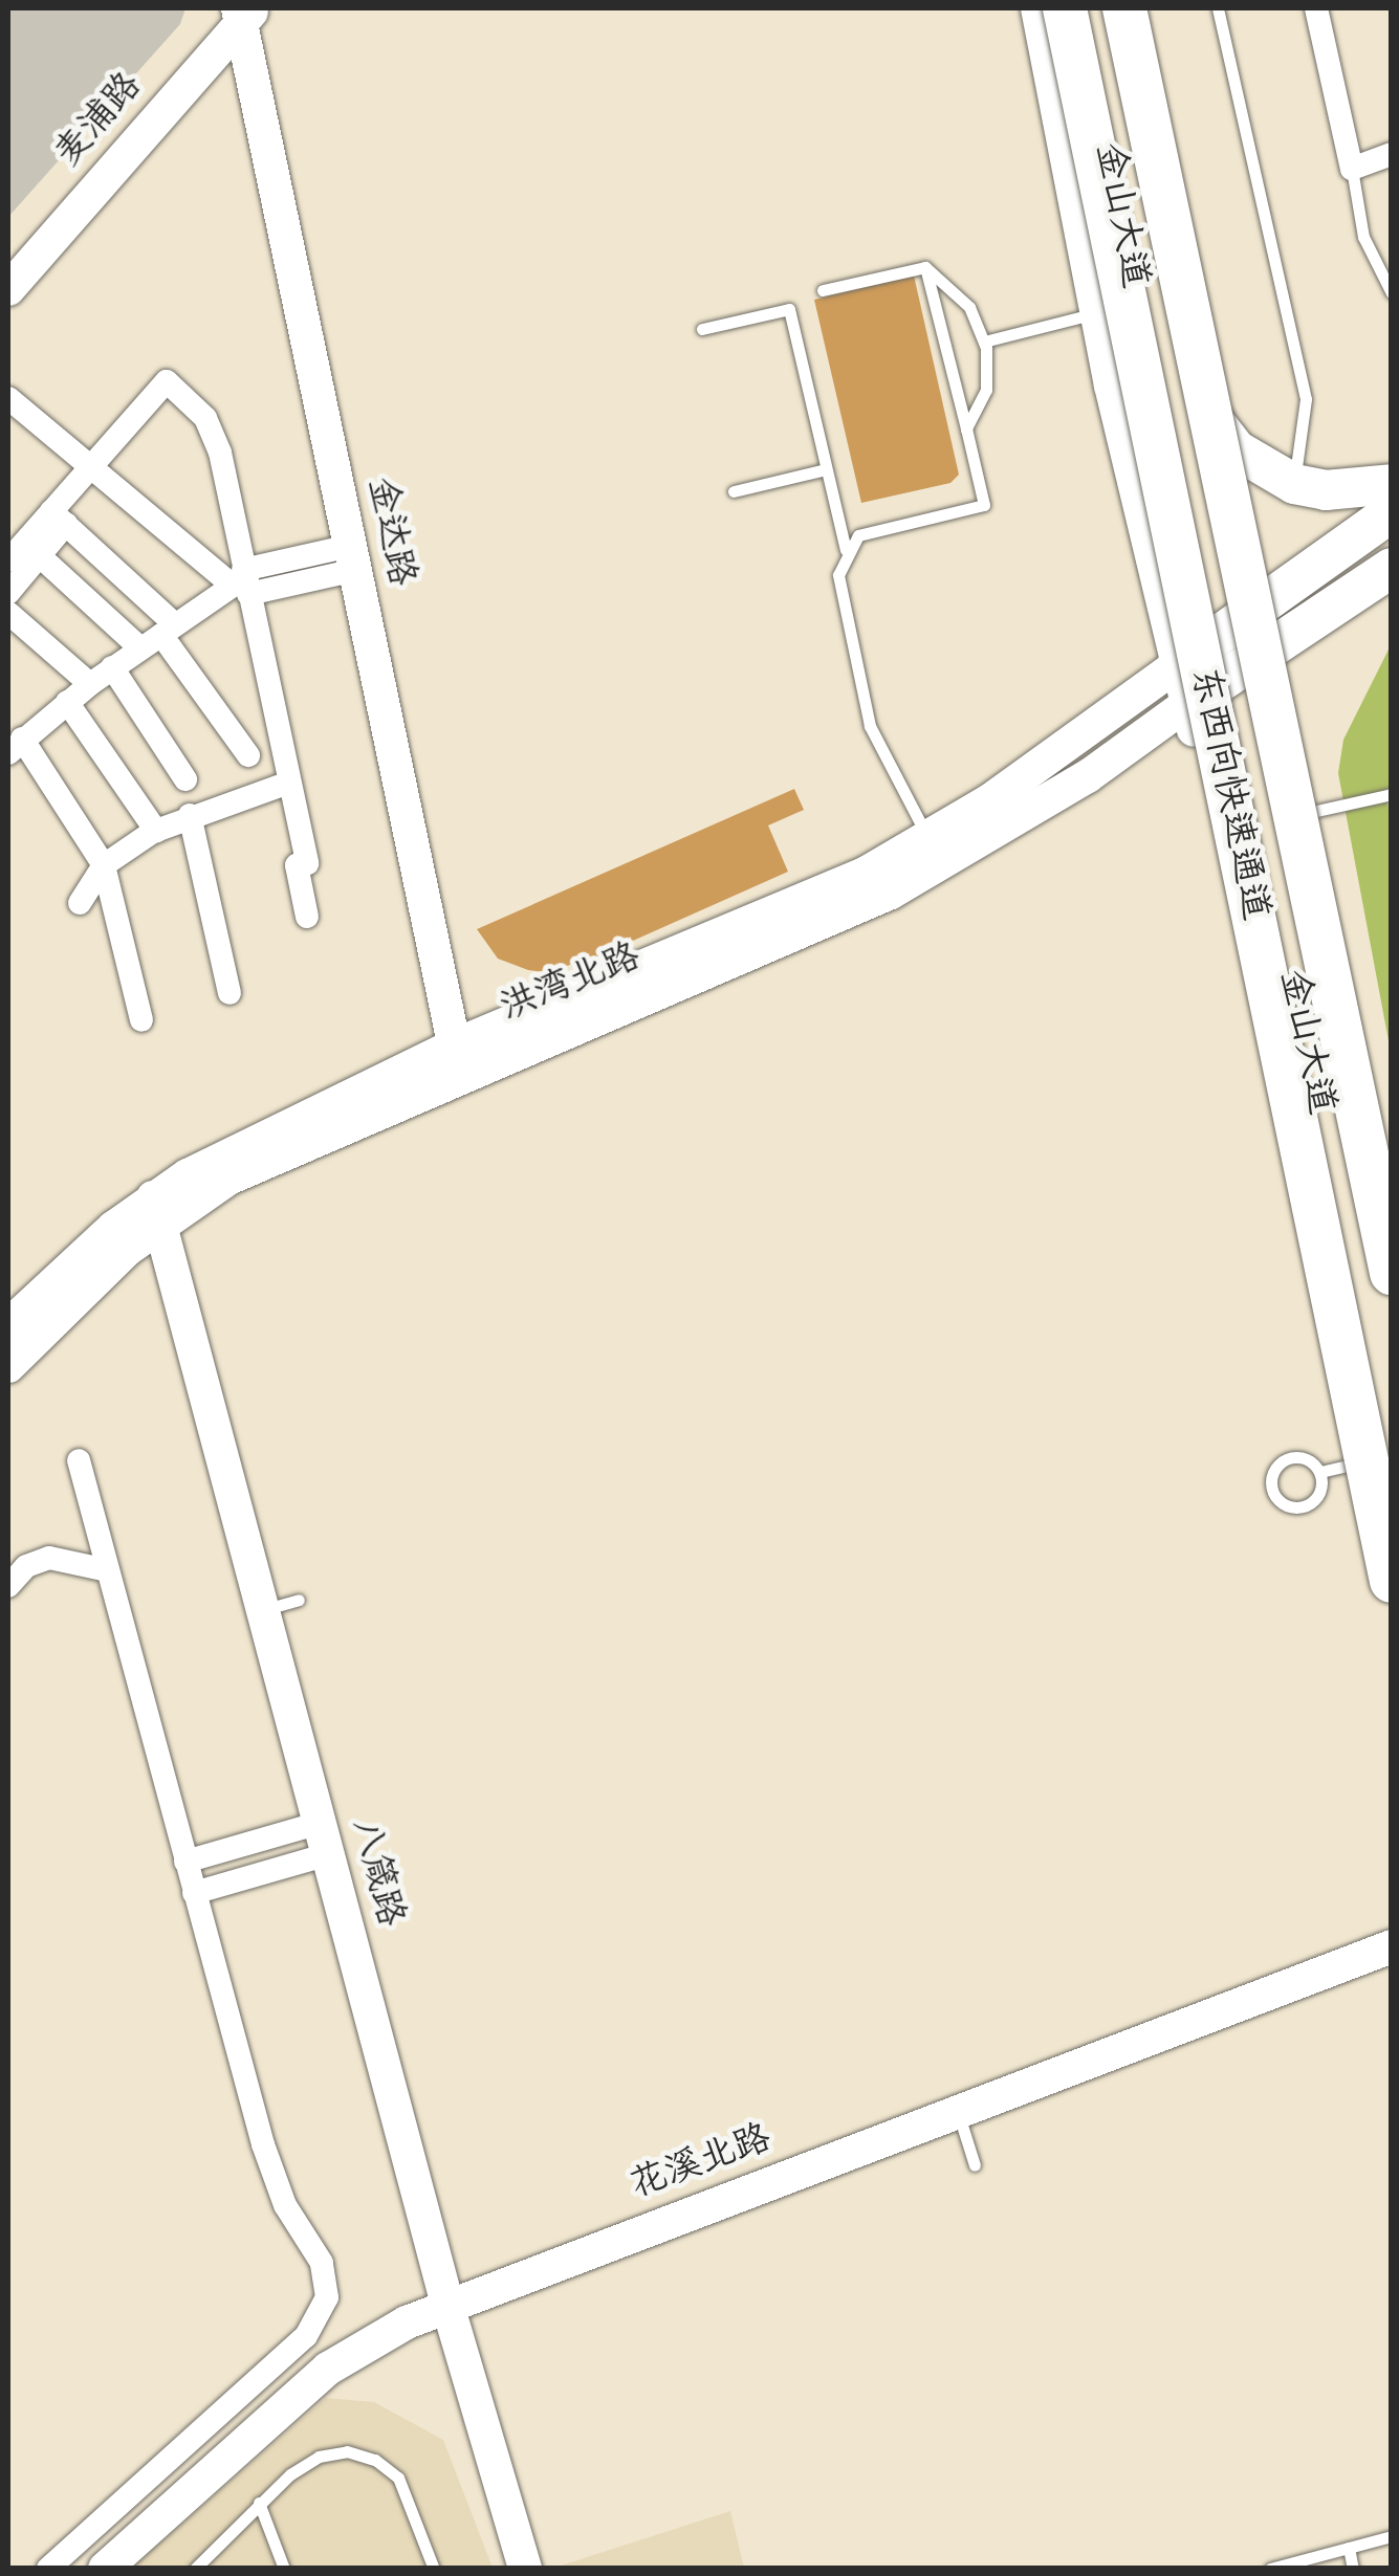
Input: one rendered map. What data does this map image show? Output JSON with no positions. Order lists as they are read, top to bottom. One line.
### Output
{"streets":{"highway":["东西向快速通道"],"main road":["麦浦路","金山大道","金达路","洪湾北路","八箴路","花溪北路"]},"crossings":[["麦浦路","金达路"],["金山大道","东西向快速通道"],["金山大道","洪湾北路"],["金达路","洪湾北路"],["洪湾北路","八箴路"],["八箴路","花溪北路"]]}
